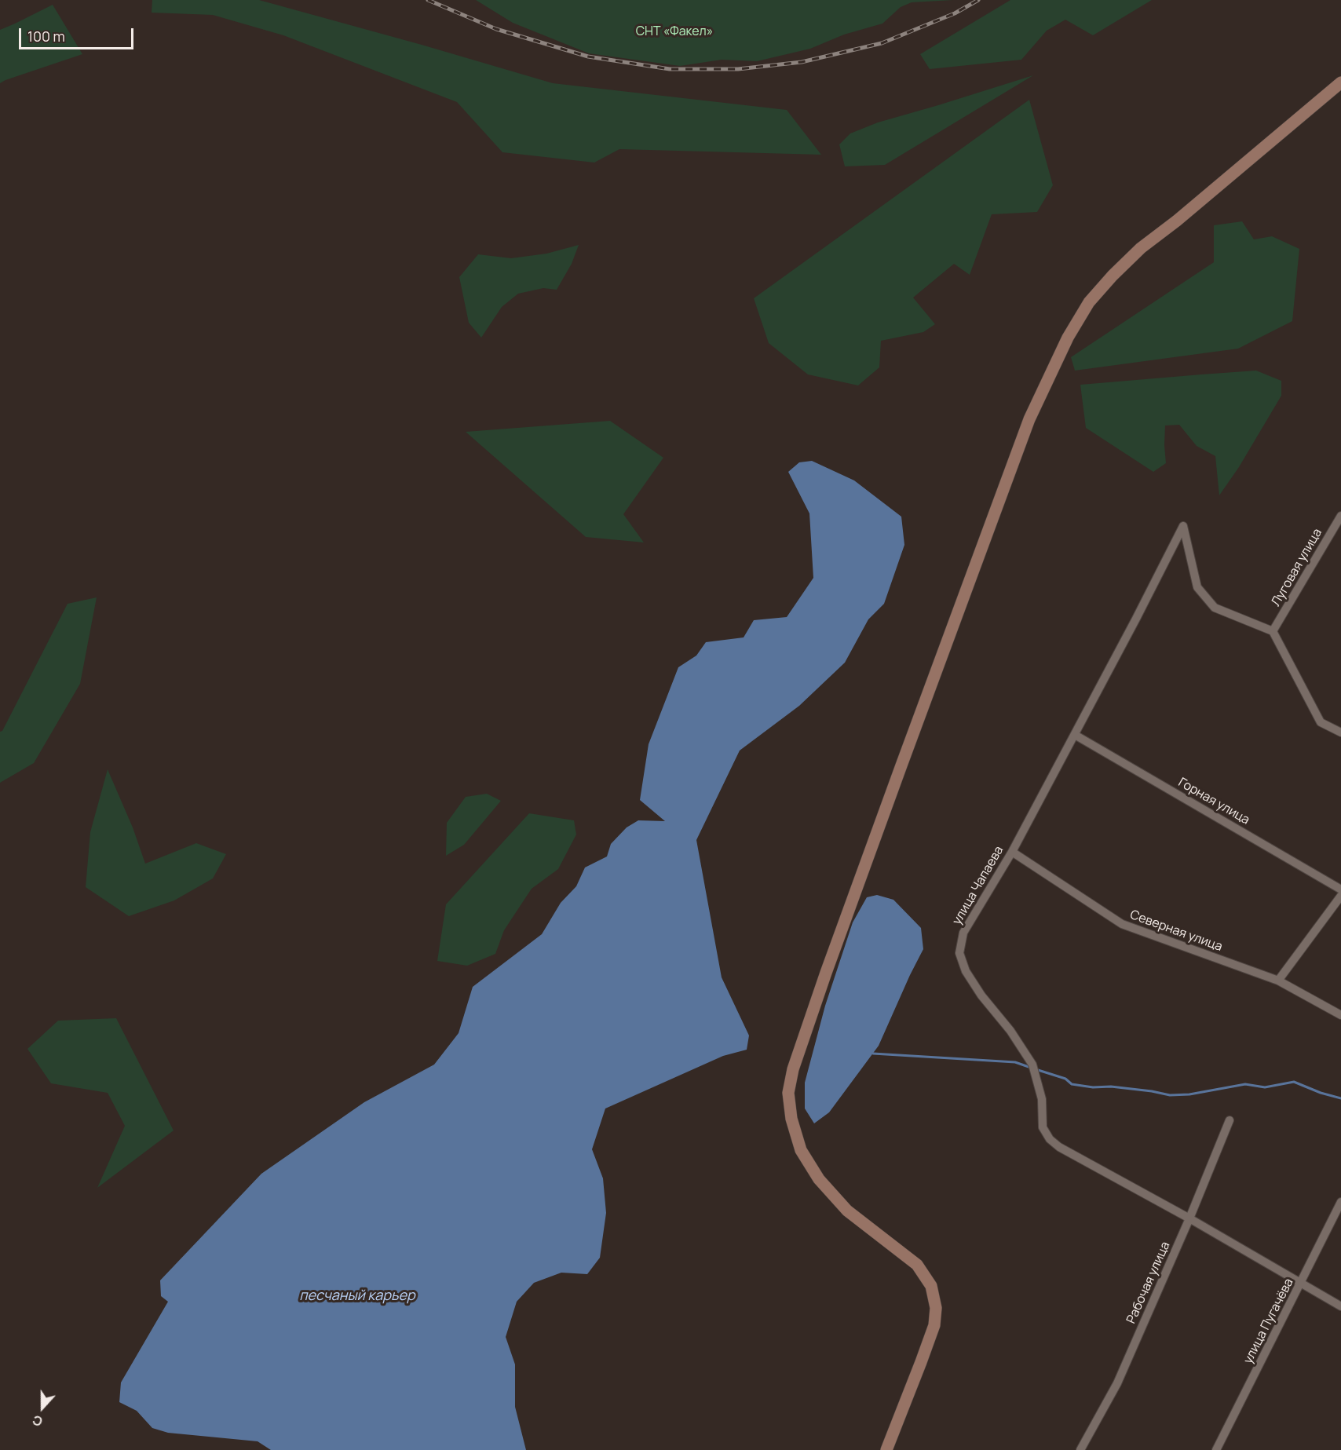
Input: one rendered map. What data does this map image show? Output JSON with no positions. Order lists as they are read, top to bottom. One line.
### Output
{"streets":{"street":["Луговая улица","Горная улица","улица Чапаева","Северная улица","Рабочая улица","улица Пугачёва"]},"crossings":[["Луговая улица","улица Чапаева"],["Горная улица","улица Чапаева"],["улица Чапаева","Северная улица"],["улица Чапаева","Рабочая улица"],["улица Чапаева","улица Пугачёва"]],"water":["песчаный карьер"],"parks":["СНТ «Факел»"],"scale_bar":"100 m","north":"bottom"}
